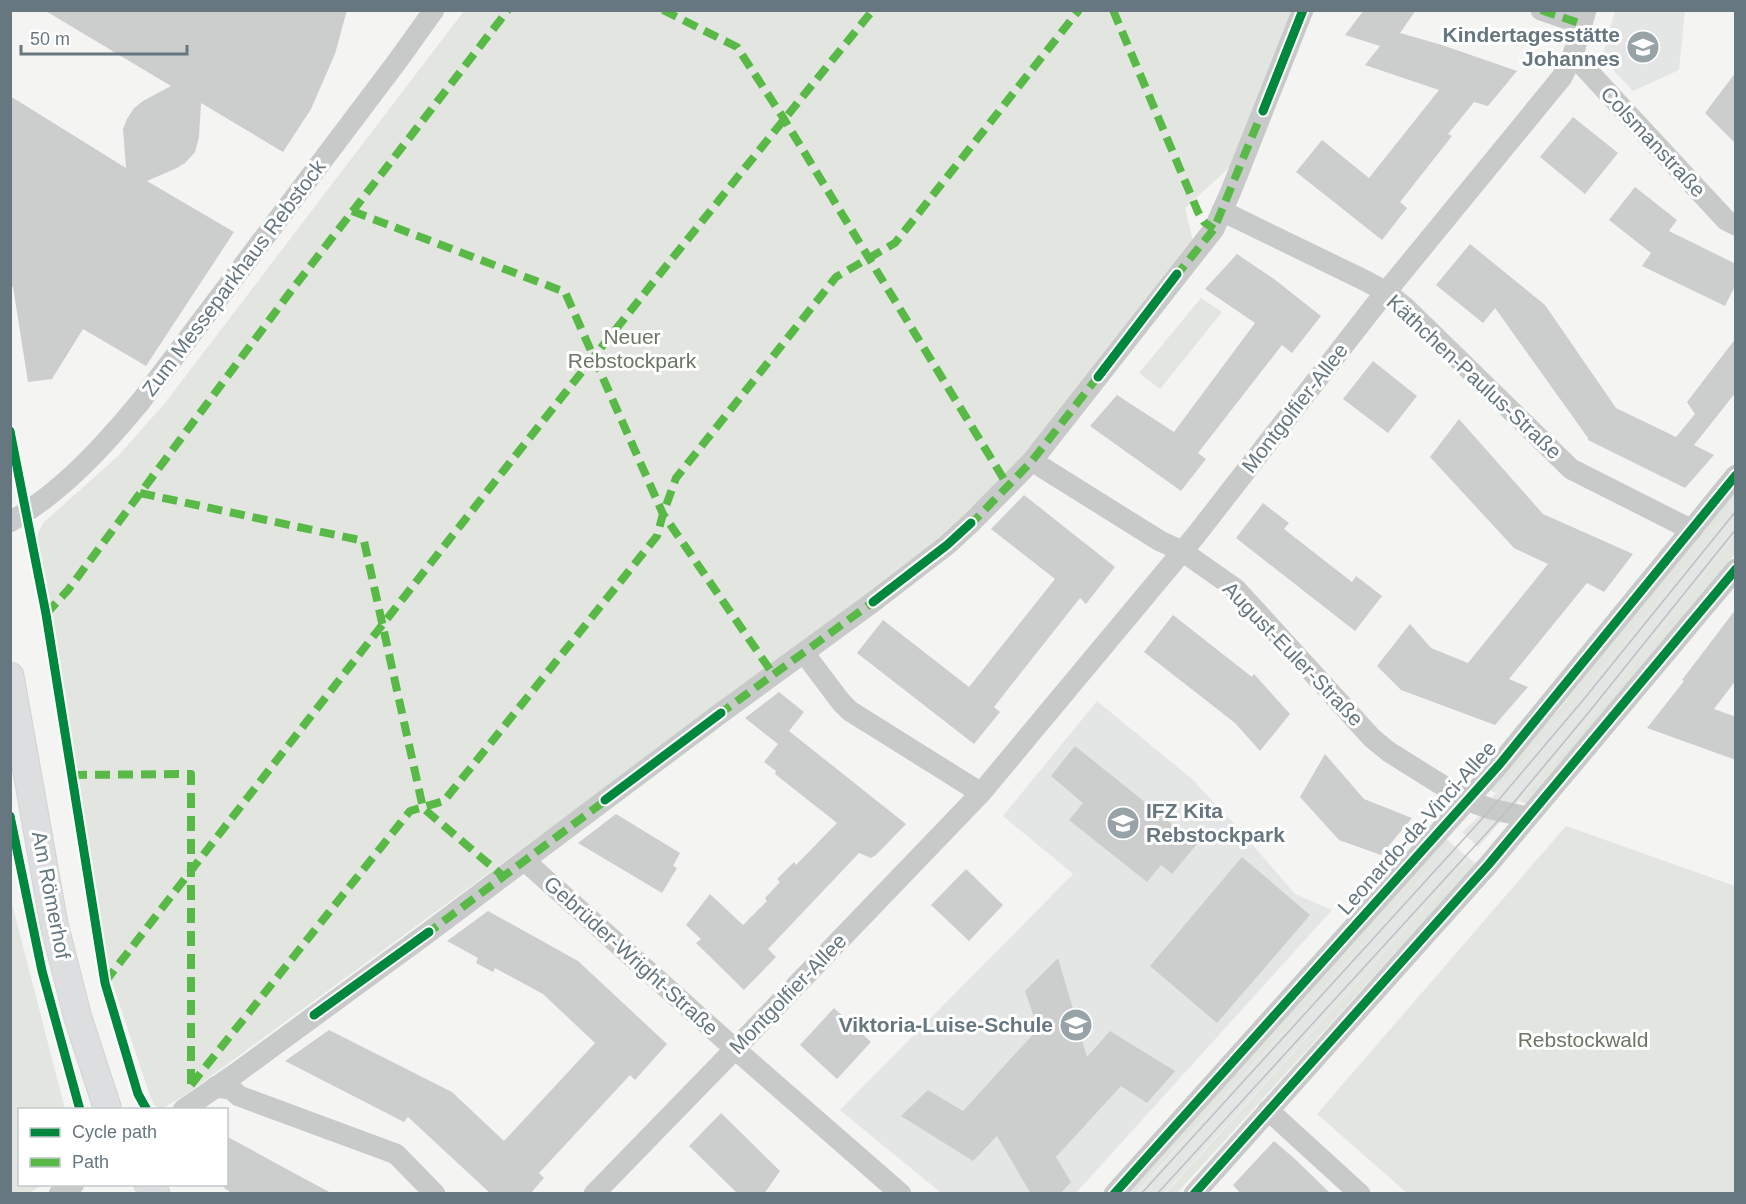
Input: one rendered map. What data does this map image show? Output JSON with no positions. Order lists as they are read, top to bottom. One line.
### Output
{"streets":{"main road":["Am Römerhof"],"street":["Colsmanstraße","Zum Messeparkhaus Rebstock","Käthchen-Paulus-Straße","Montgolfier-Allee","August-Euler-Straße","Leonardo-da-Vinci-Allee","Gebrüder-Wright-Straße"]},"crossings":[["Colsmanstraße","Montgolfier-Allee"],["Käthchen-Paulus-Straße","Montgolfier-Allee"],["Käthchen-Paulus-Straße","Leonardo-da-Vinci-Allee"],["Montgolfier-Allee","August-Euler-Straße"],["Montgolfier-Allee","Gebrüder-Wright-Straße"],["August-Euler-Straße","Leonardo-da-Vinci-Allee"]],"parks":["Neuer Rebstockpark","Rebstockwald"],"places":{"school or university":["Kindertagesstätte Johannes","IFZ Kita Rebstockpark","Viktoria-Luise-Schule"]},"legend":["Cycle path","Path"],"scale_bar":"50 m"}
